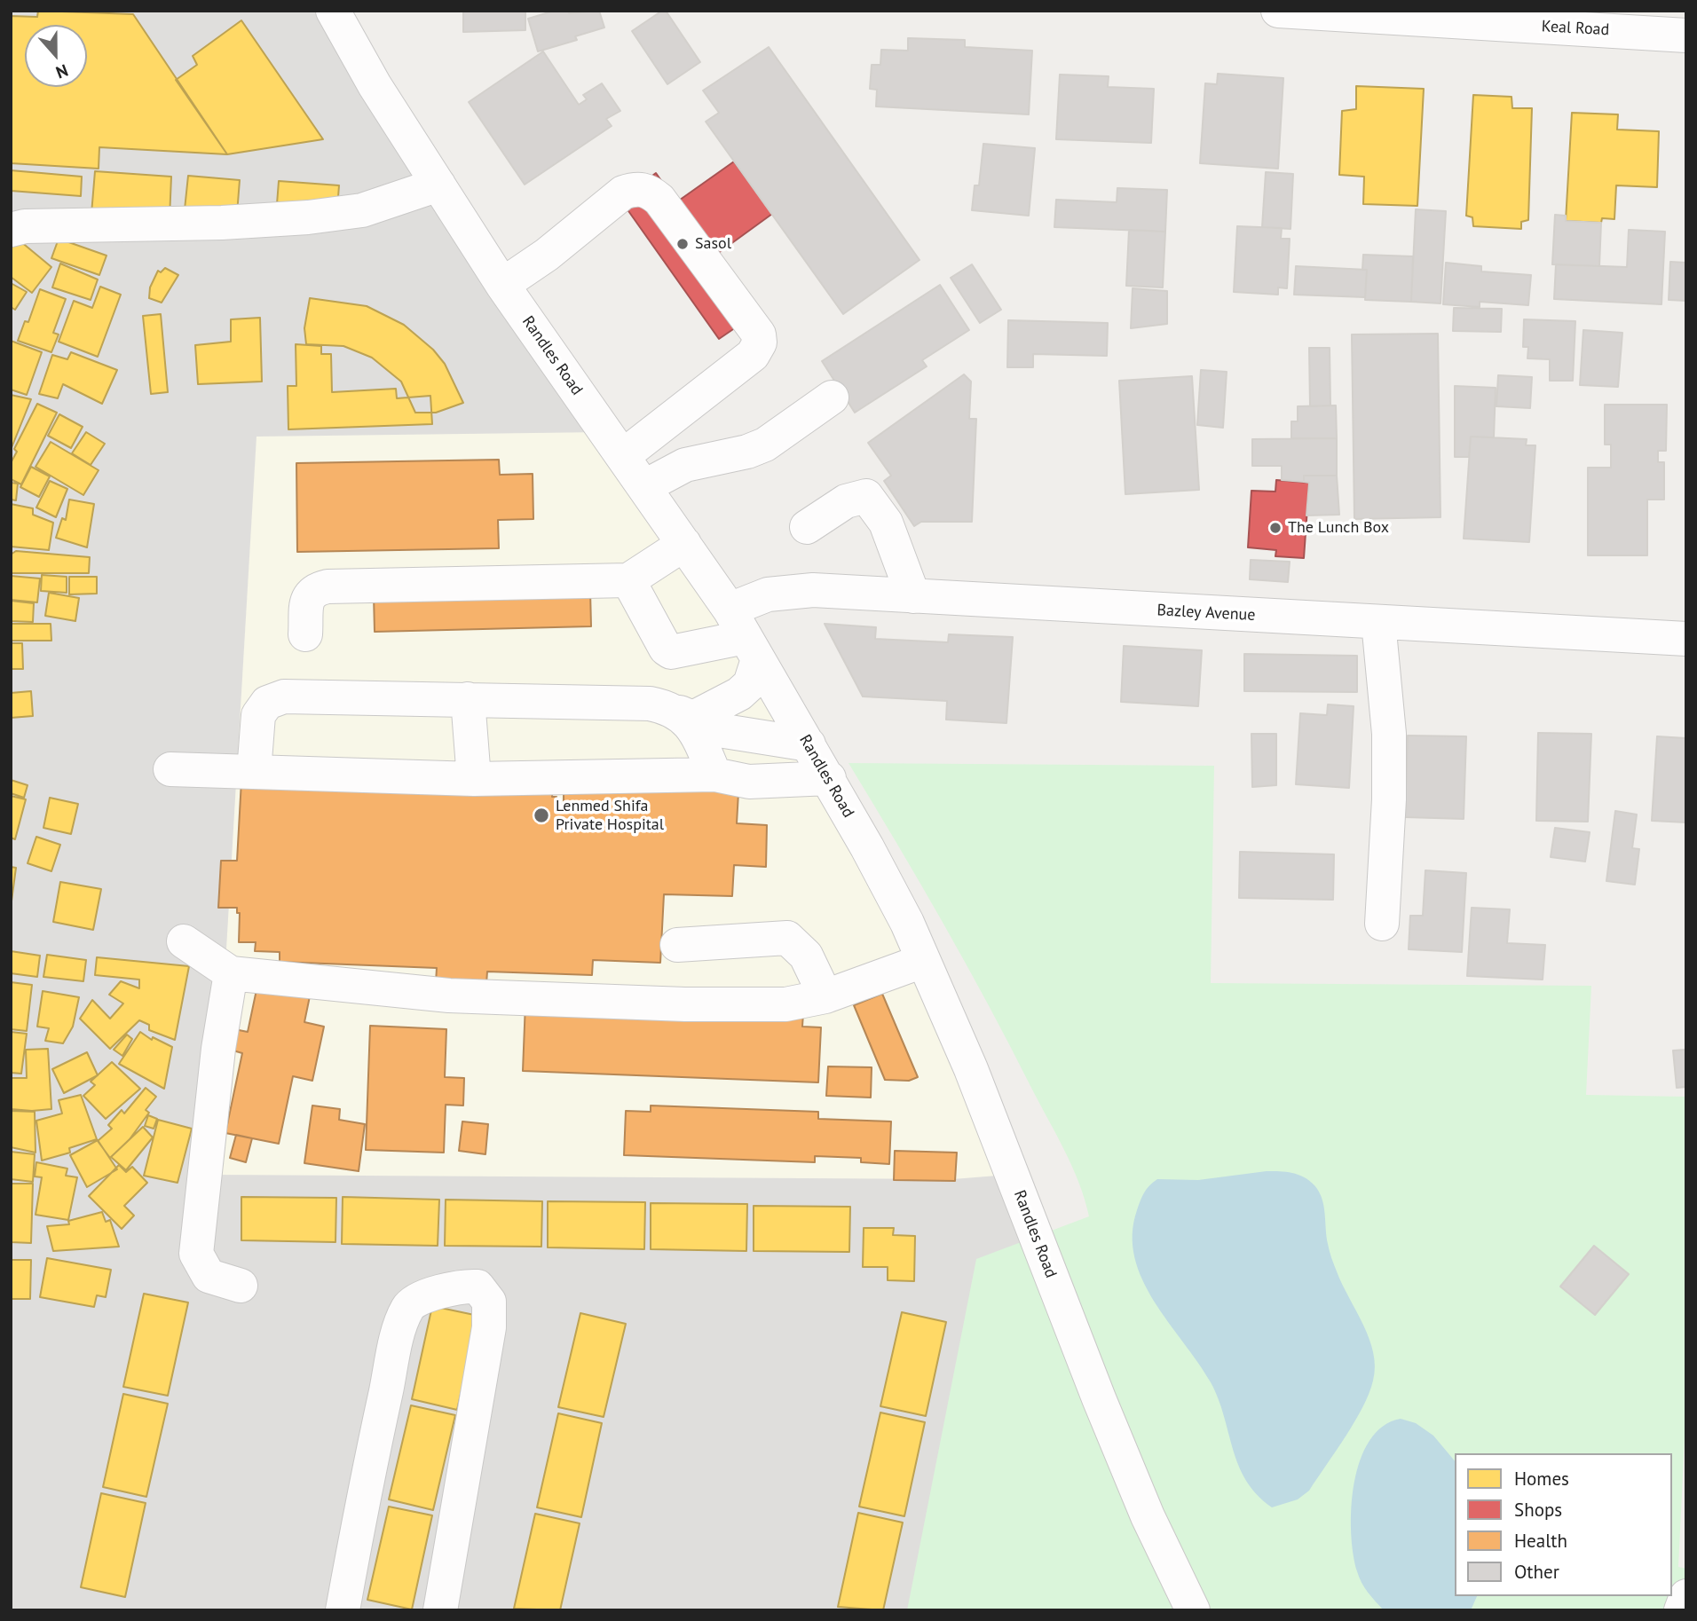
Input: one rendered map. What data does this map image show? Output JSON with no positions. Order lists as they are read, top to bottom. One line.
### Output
{"streets":{"street":["Keal Road","Randles Road","Bazley Avenue"]},"crossings":[["Randles Road","Bazley Avenue"]],"places":["Sasol","The Lunch Box","Lenmed Shifa Private Hospital"],"legend":["Homes","Shops","Health","Other"],"north":"bottom"}
